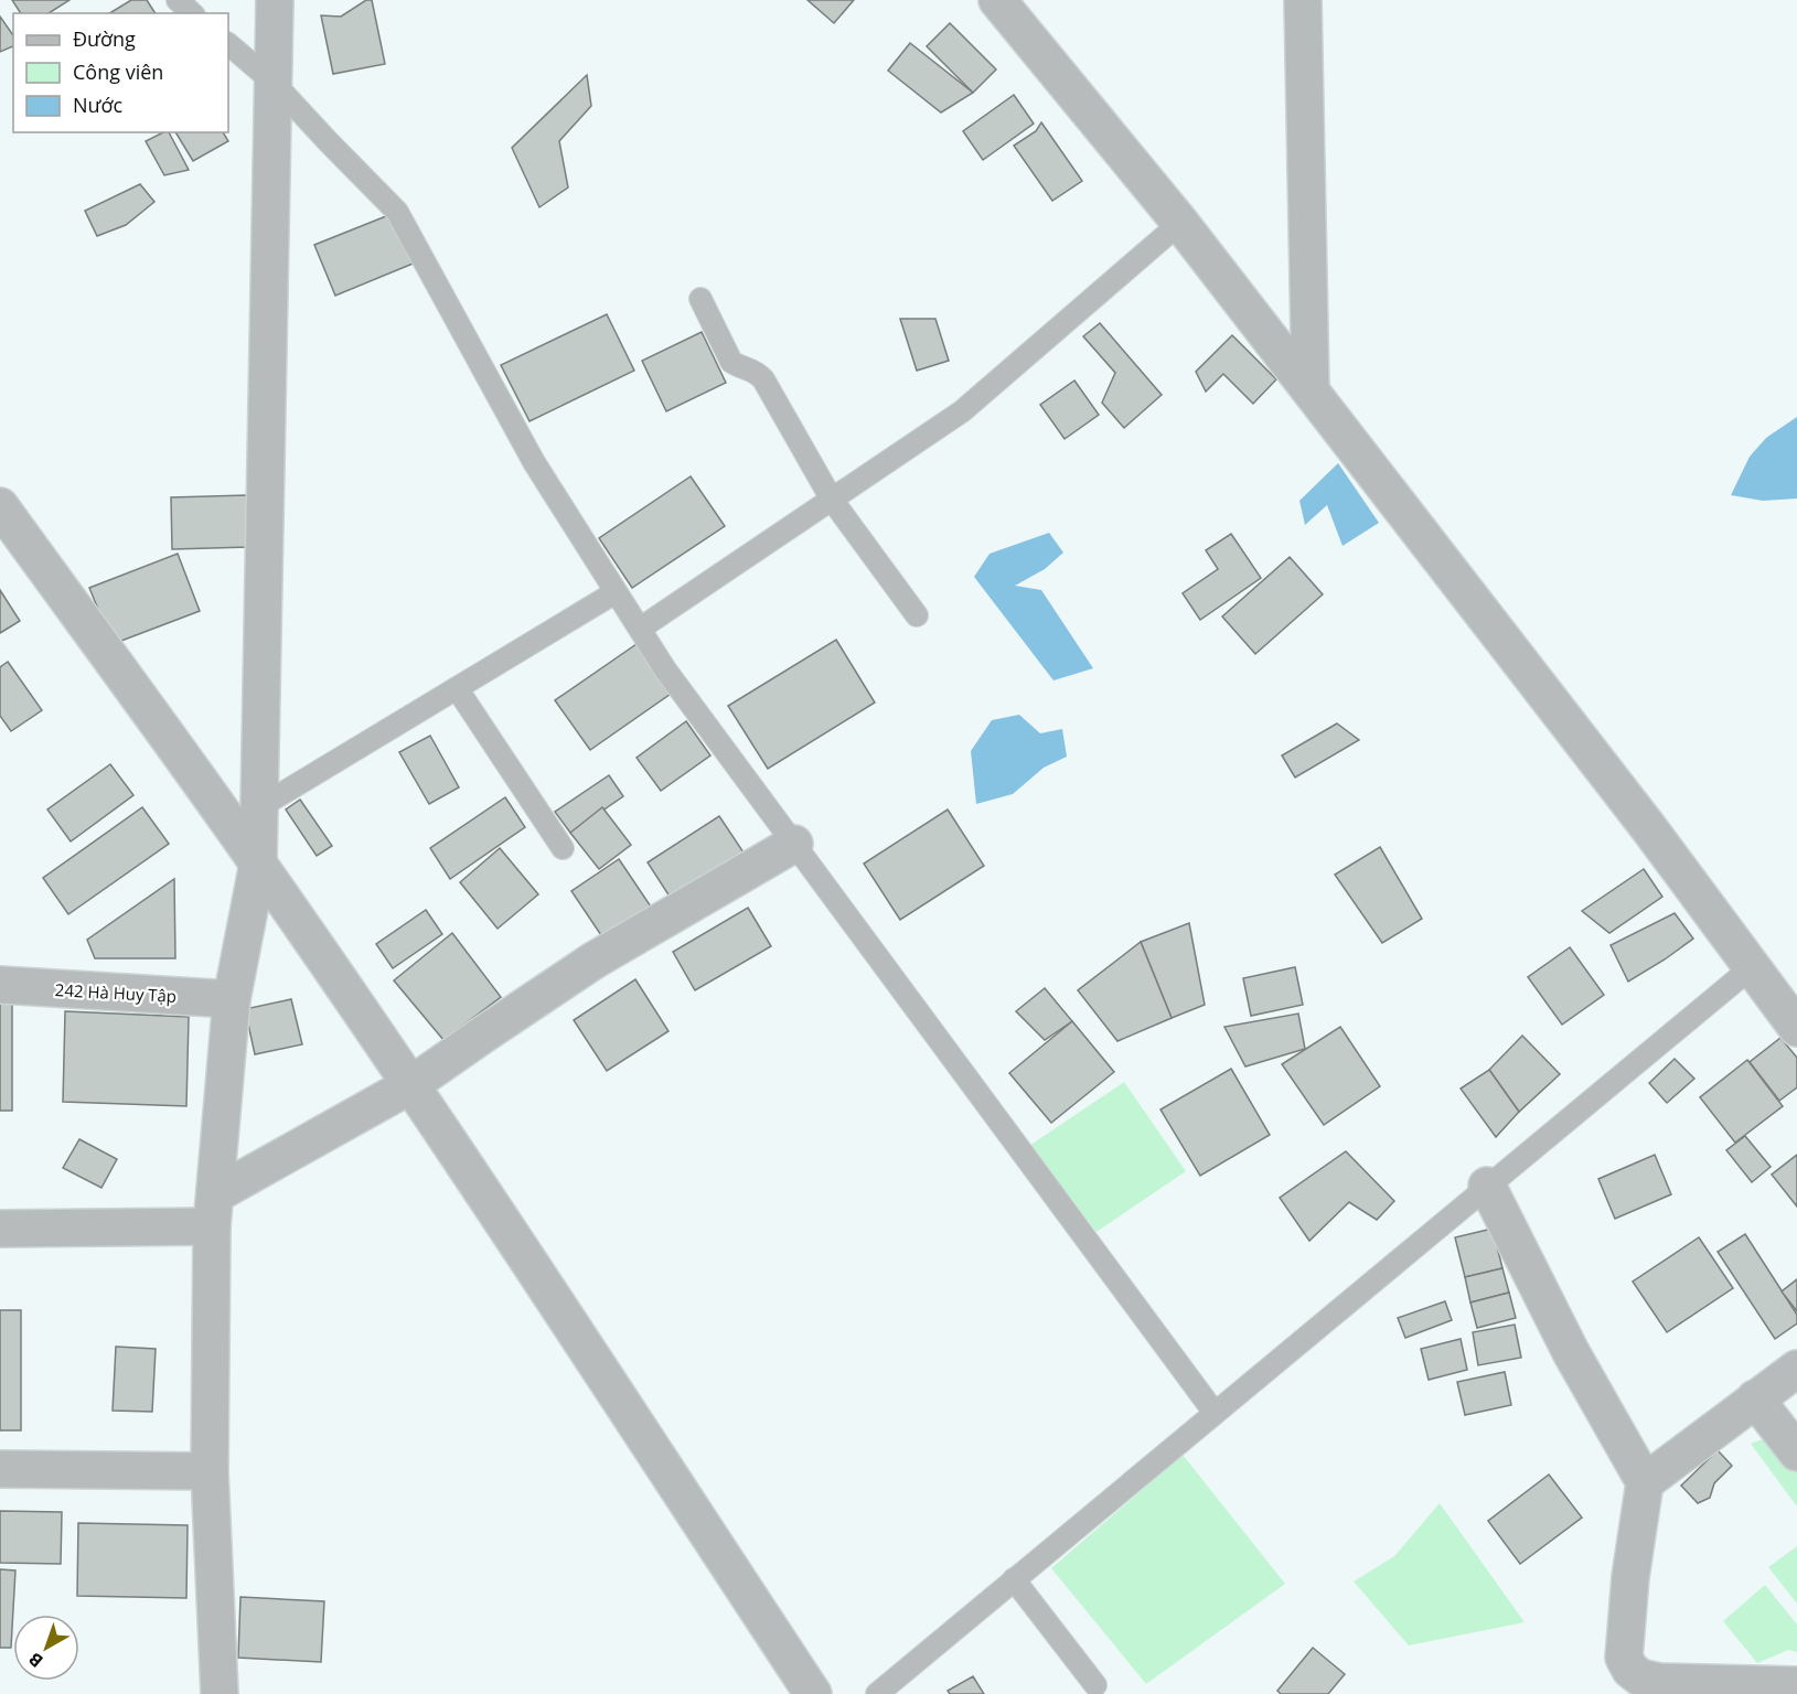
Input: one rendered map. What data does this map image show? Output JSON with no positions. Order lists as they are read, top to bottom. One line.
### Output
{"streets":{"street":["242 Hà Huy Tập"]},"legend":["Đường","Công viên","Nước"],"north":"bottom left"}
